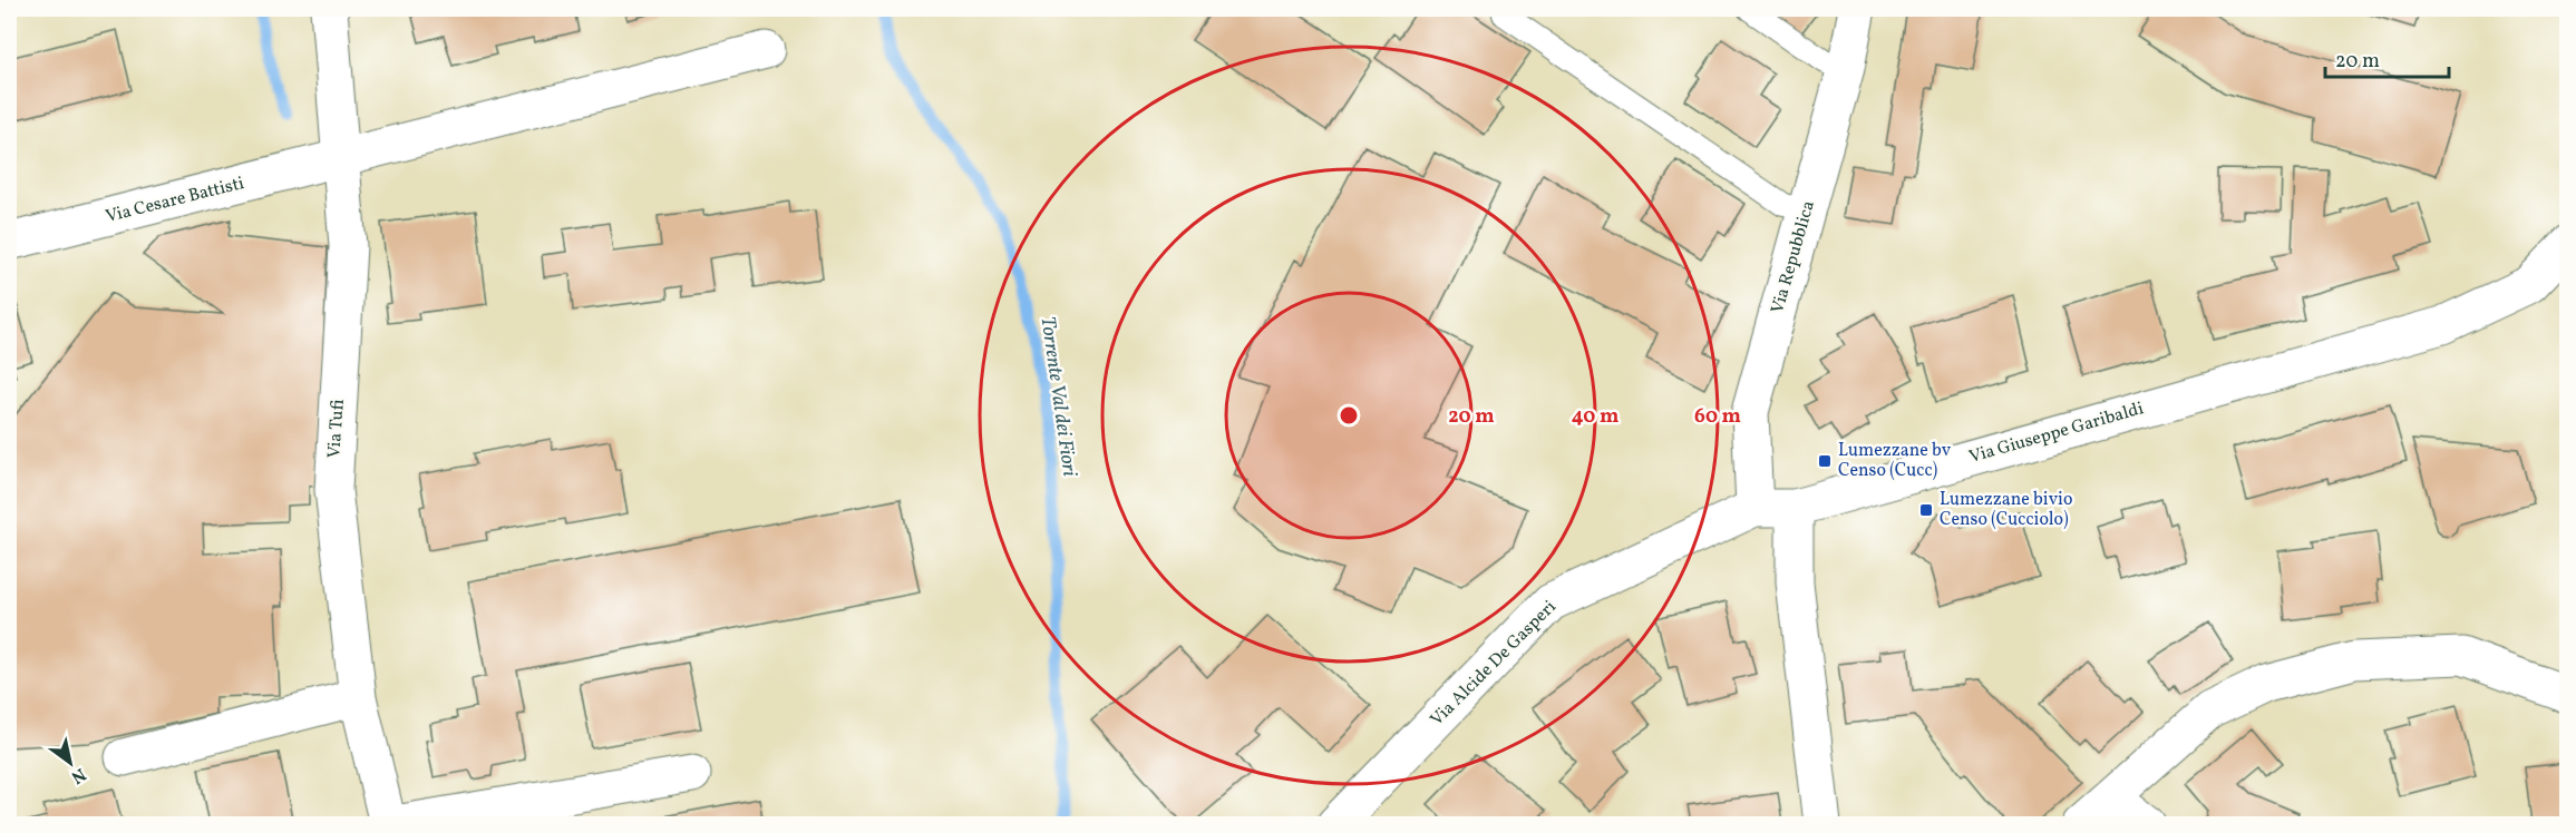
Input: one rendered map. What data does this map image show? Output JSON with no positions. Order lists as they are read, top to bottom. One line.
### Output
{"streets":{"street":["Via Cesare Battisti","Via Repubblica","Via Tufi","Via Giuseppe Garibaldi","Via Alcide De Gasperi"]},"crossings":[["Via Cesare Battisti","Via Tufi"],["Via Repubblica","Via Alcide De Gasperi"],["Via Giuseppe Garibaldi","Via Alcide De Gasperi"]],"water":["Torrente Val dei Fiori"],"places":{"transit":["Lumezzane bv Censo (Cucc)","Lumezzane bivio Censo (Cucciolo)"]},"scale_bar":"20 m","north":"bottom right","rings":["20 m","40 m","60 m"]}
